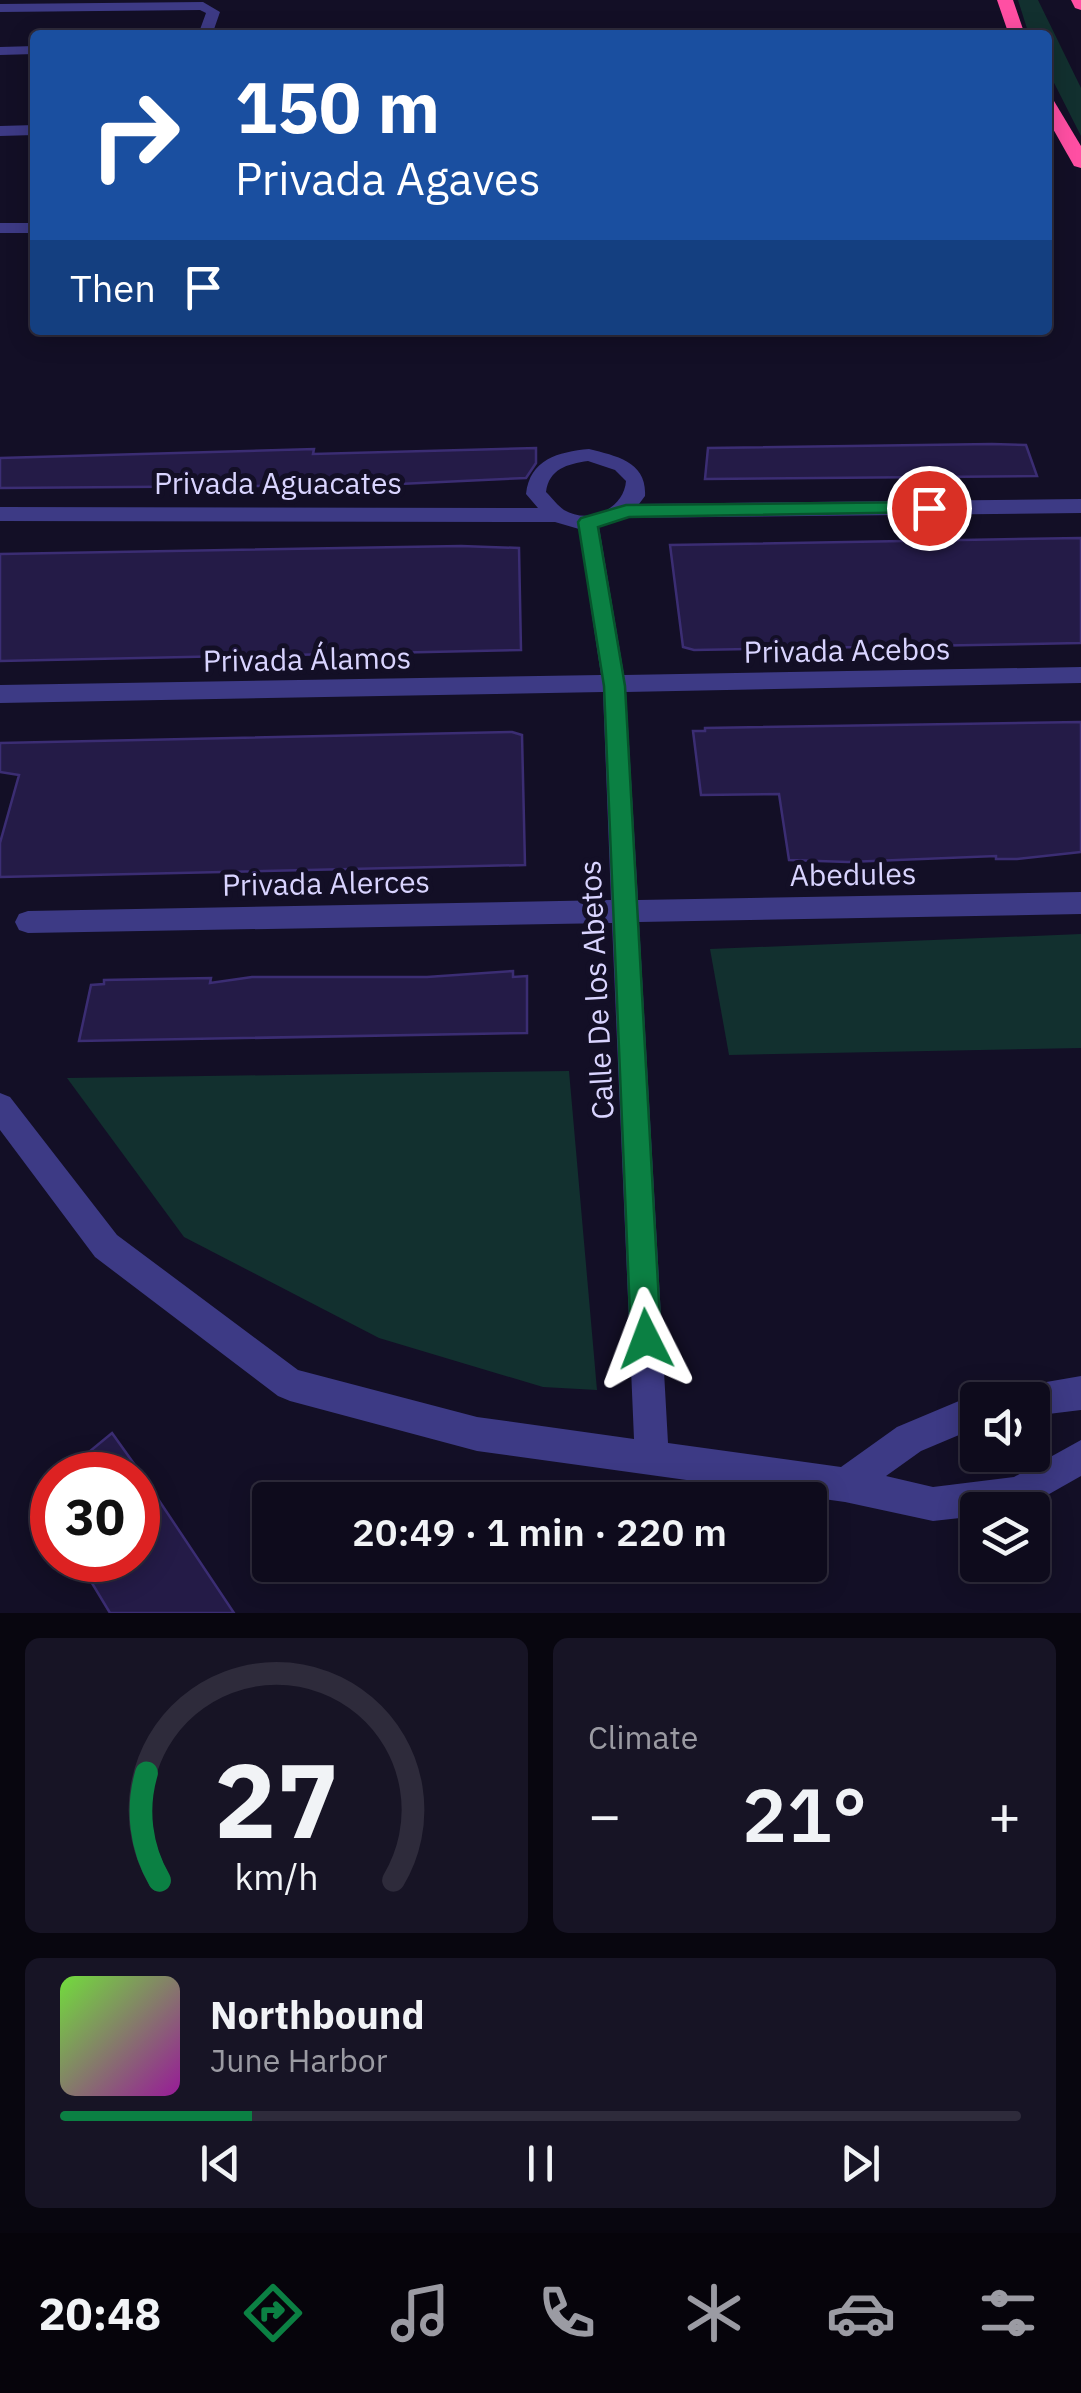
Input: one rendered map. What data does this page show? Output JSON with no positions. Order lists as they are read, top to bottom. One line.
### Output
{"streets":{"street":["Privada Aguacates","Privada Acebos","Privada Álamos","Abedules","Privada Alerces","Calle De los Abetos"]},"crossings":[["Privada Aguacates","Calle De los Abetos"],["Privada Acebos","Privada Álamos"],["Privada Acebos","Calle De los Abetos"],["Privada Álamos","Calle De los Abetos"],["Abedules","Privada Alerces"],["Abedules","Calle De los Abetos"],["Privada Alerces","Calle De los Abetos"]],"page":{"turn":["150 m","Privada Agaves"],"then":"Then","limit":"30","trip":"20:49 · 1 min · 220 m","tile":"Climate","heat":["−","21°","+"],"song":["Northbound","June Harbor"],"tabs":"20:48","gauge":["27","km/h"]}}
